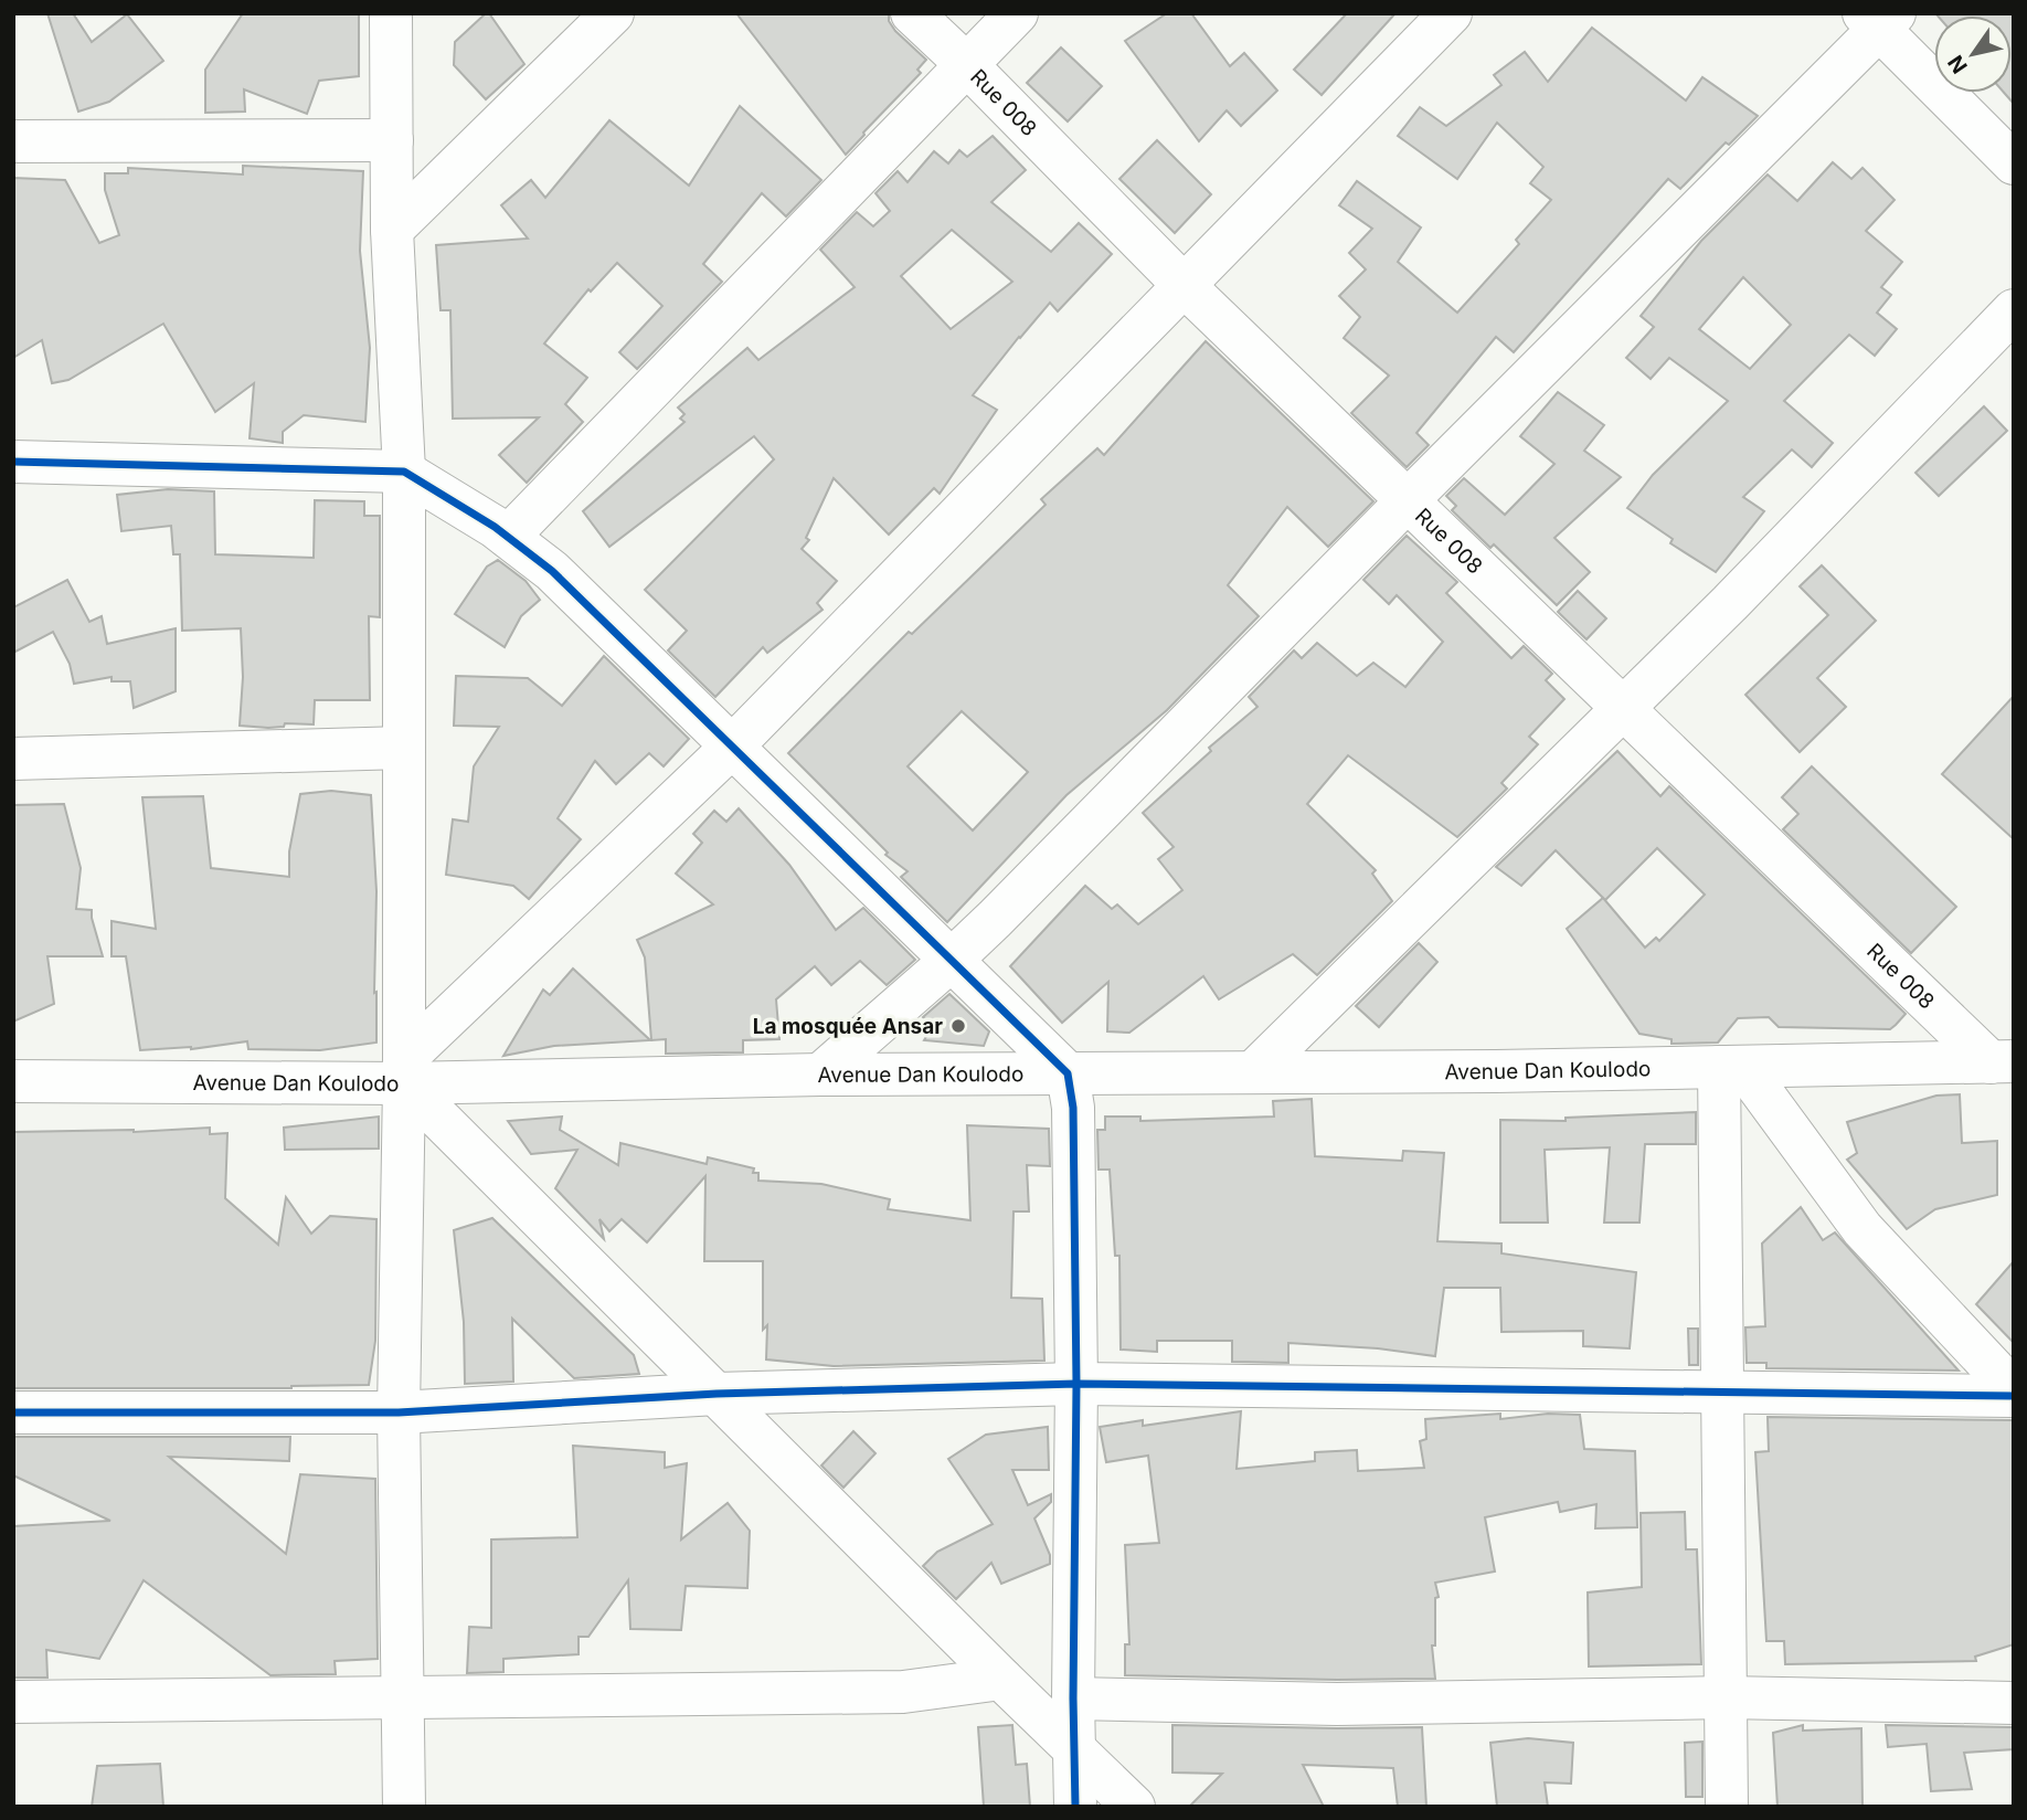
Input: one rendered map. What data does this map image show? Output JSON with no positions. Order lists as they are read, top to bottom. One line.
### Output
{"streets":{"street":["Rue 008","Avenue Dan Koulodo"]},"crossings":[["Rue 008","Avenue Dan Koulodo"]],"places":["La mosquée Ansar"],"north":"bottom left"}
